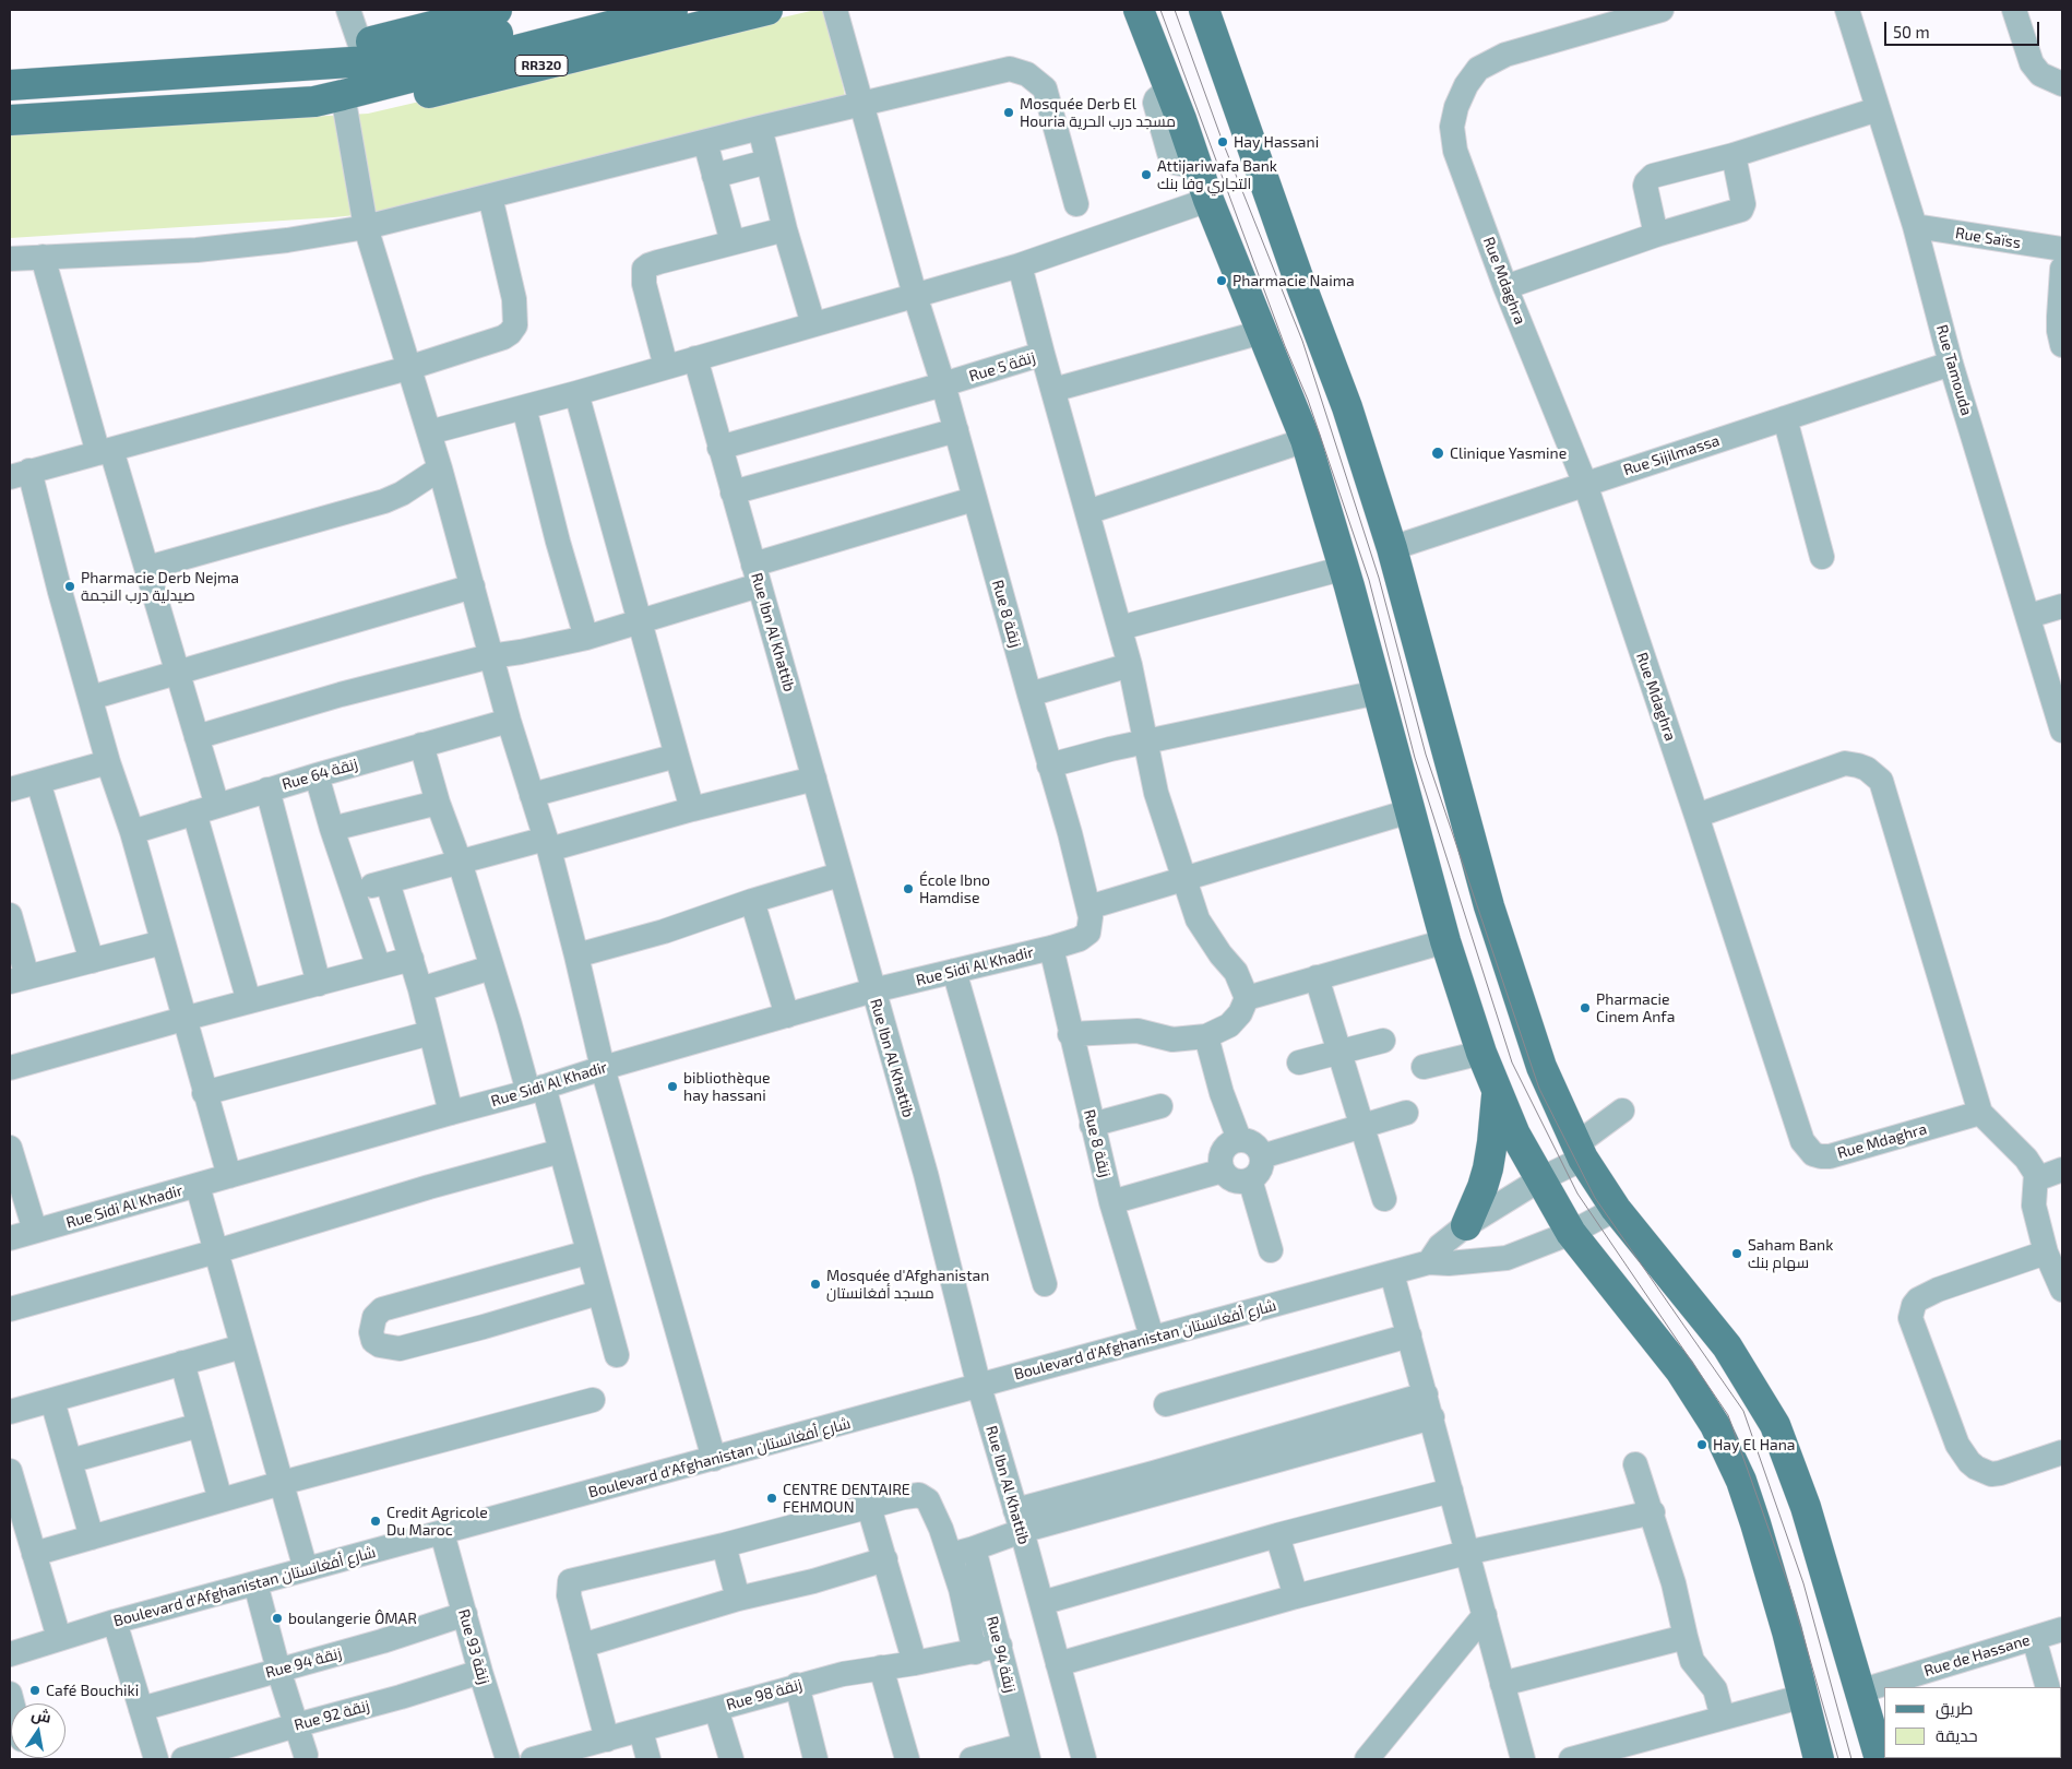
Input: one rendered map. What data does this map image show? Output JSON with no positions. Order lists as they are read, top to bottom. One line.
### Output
{"streets":{"main road":["RR320"],"street":["Rue Saïss","Rue Mdaghra","Rue 5 زنقة","Rue Tamouda","Rue Sijilmassa","Rue 8 زنقة","Rue Ibn Al Khattib","Rue 64 زنقة","Rue Sidi Al Khadir","Boulevard d'Afghanistan شارع أفغانستان","Rue 93 زنقة","Rue 94 زنقة","Rue de Hassane","Rue 98 زنقة","Rue 92 زنقة"]},"crossings":[["Rue Saïss","Rue Tamouda"],["Rue Mdaghra","Rue Sijilmassa"],["Rue 5 زنقة","Rue 8 زنقة"],["Rue 5 زنقة","Rue Ibn Al Khattib"],["Rue Tamouda","Rue Sijilmassa"],["Rue 8 زنقة","Rue Sidi Al Khadir"],["Rue 8 زنقة","Boulevard d'Afghanistan شارع أفغانستان"],["Rue Ibn Al Khattib","Rue Sidi Al Khadir"],["Rue Ibn Al Khattib","Boulevard d'Afghanistan شارع أفغانستان"],["Boulevard d'Afghanistan شارع أفغانستان","Rue 93 زنقة"],["Rue 93 زنقة","Rue 94 زنقة"],["Rue 93 زنقة","Rue 92 زنقة"],["Rue 94 زنقة","Rue 98 زنقة"]],"places":["Mosquée Derb El Houria مسجد درب الحرية","Hay Hassani","Attijariwafa Bank التجاري وفا بنك","Pharmacie Naima","Clinique Yasmine","Pharmacie Derb Nejma صيدلية درب النجمة","École Ibno Hamdise","Pharmacie Cinem Anfa","bibliothèque hay hassani","Saham Bank سهام بنك","Mosquée d'Afghanistan مسجد أفغانستان","Hay El Hana","CENTRE DENTAIRE FEHMOUN","Credit Agricole Du Maroc","boulangerie ÔMAR","Café Bouchiki"],"legend":["طريق","حديقة"],"scale_bar":"50 m","north":"top"}
